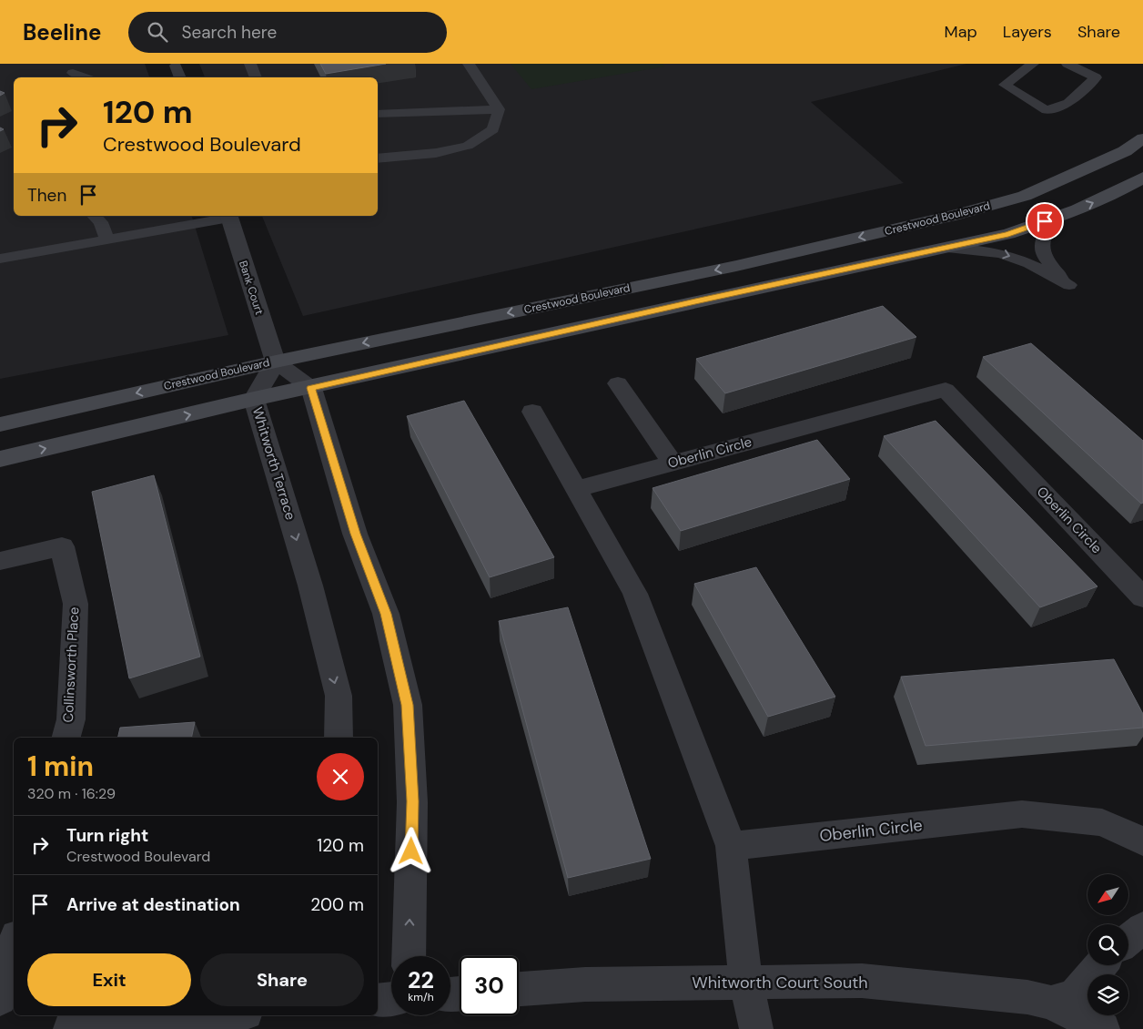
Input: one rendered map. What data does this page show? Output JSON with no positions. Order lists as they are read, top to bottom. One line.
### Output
{"streets":{"main road":["Crestwood Boulevard"],"street":["Bank Court","Oberlin Circle","Whitworth Terrace","Collinsworth Place","Whitworth Court South"]},"crossings":[["Crestwood Boulevard","Bank Court"],["Crestwood Boulevard","Whitworth Terrace"],["Bank Court","Whitworth Terrace"]],"north":"bottom left","page":{"header":"Beeline","search":"Search here","nav":["Map","Layers","Share"],"turn":["120 m","Crestwood Boulevard"],"then":"Then","heading":["1 min","320 m · 16:29"],"list":[{"name":"Turn right","note":"Crestwood Boulevard","value":"120 m"},{"name":"Arrive at destination","value":"200 m"}],"buttons":["Exit","Share"],"speed":"22 km/h","limit":"30"}}
